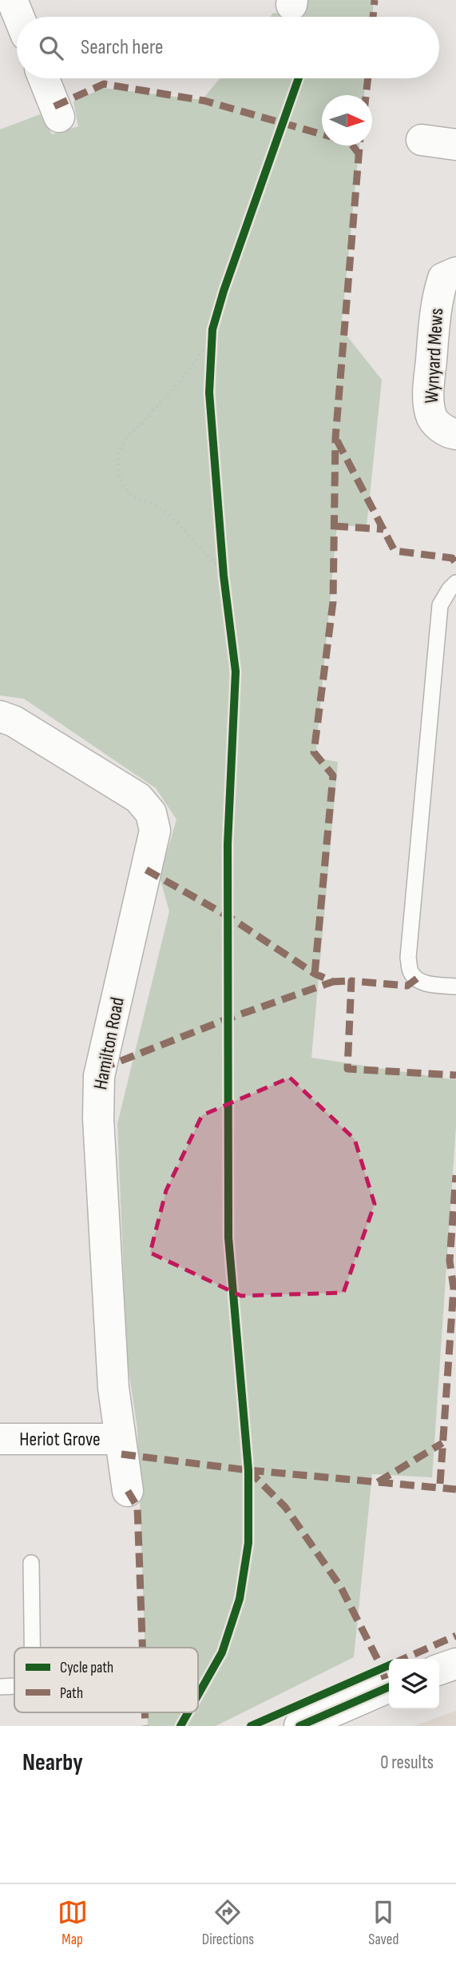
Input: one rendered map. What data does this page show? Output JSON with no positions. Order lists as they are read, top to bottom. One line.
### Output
{"streets":{"street":["Wynyard Mews","Hamilton Road","Heriot Grove"]},"crossings":[["Hamilton Road","Heriot Grove"]],"legend":["Cycle path","Path"],"north":"right","page":{"search":"Search here","heading":["Nearby","0 results"],"nav":["Map","Directions","Saved"]}}
